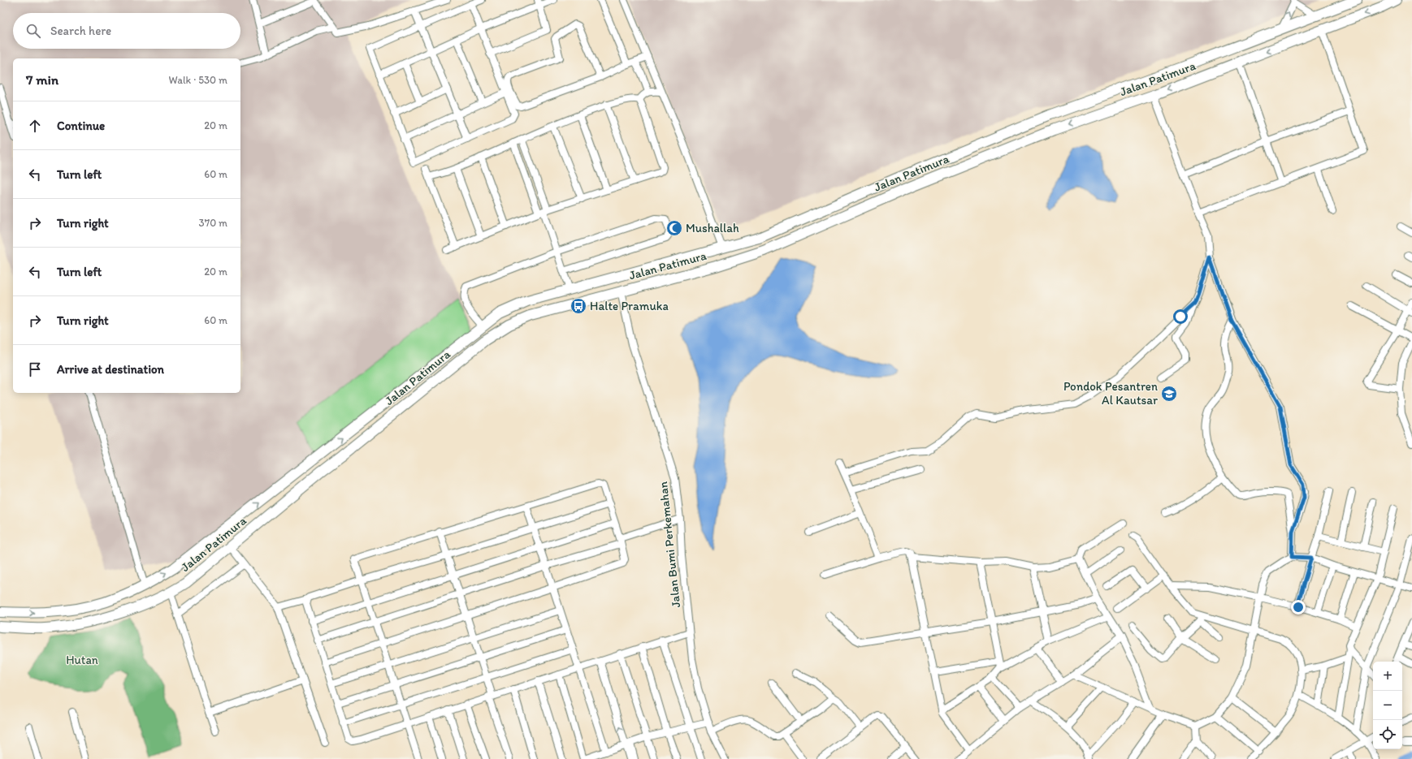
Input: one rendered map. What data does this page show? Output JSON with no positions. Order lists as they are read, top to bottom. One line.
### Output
{"streets":{"highway":["Jalan Patimura"],"street":["Jalan Bumi Perkemahan"]},"crossings":[["Jalan Patimura","Jalan Bumi Perkemahan"]],"parks":["Hutan"],"places":{"mosque":["Mushallah"],"bus stop":["Halte Pramuka"],"school or university":["Pondok Pesantren Al Kautsar"]},"page":{"search":"Search here","heading":["7 min","Walk · 530 m"],"list":[["Continue","20 m"],["Turn left","60 m"],["Turn right","370 m"],["Turn left","20 m"],["Turn right","60 m"],"Arrive at destination"],"map_buttons":["+","−"]}}
